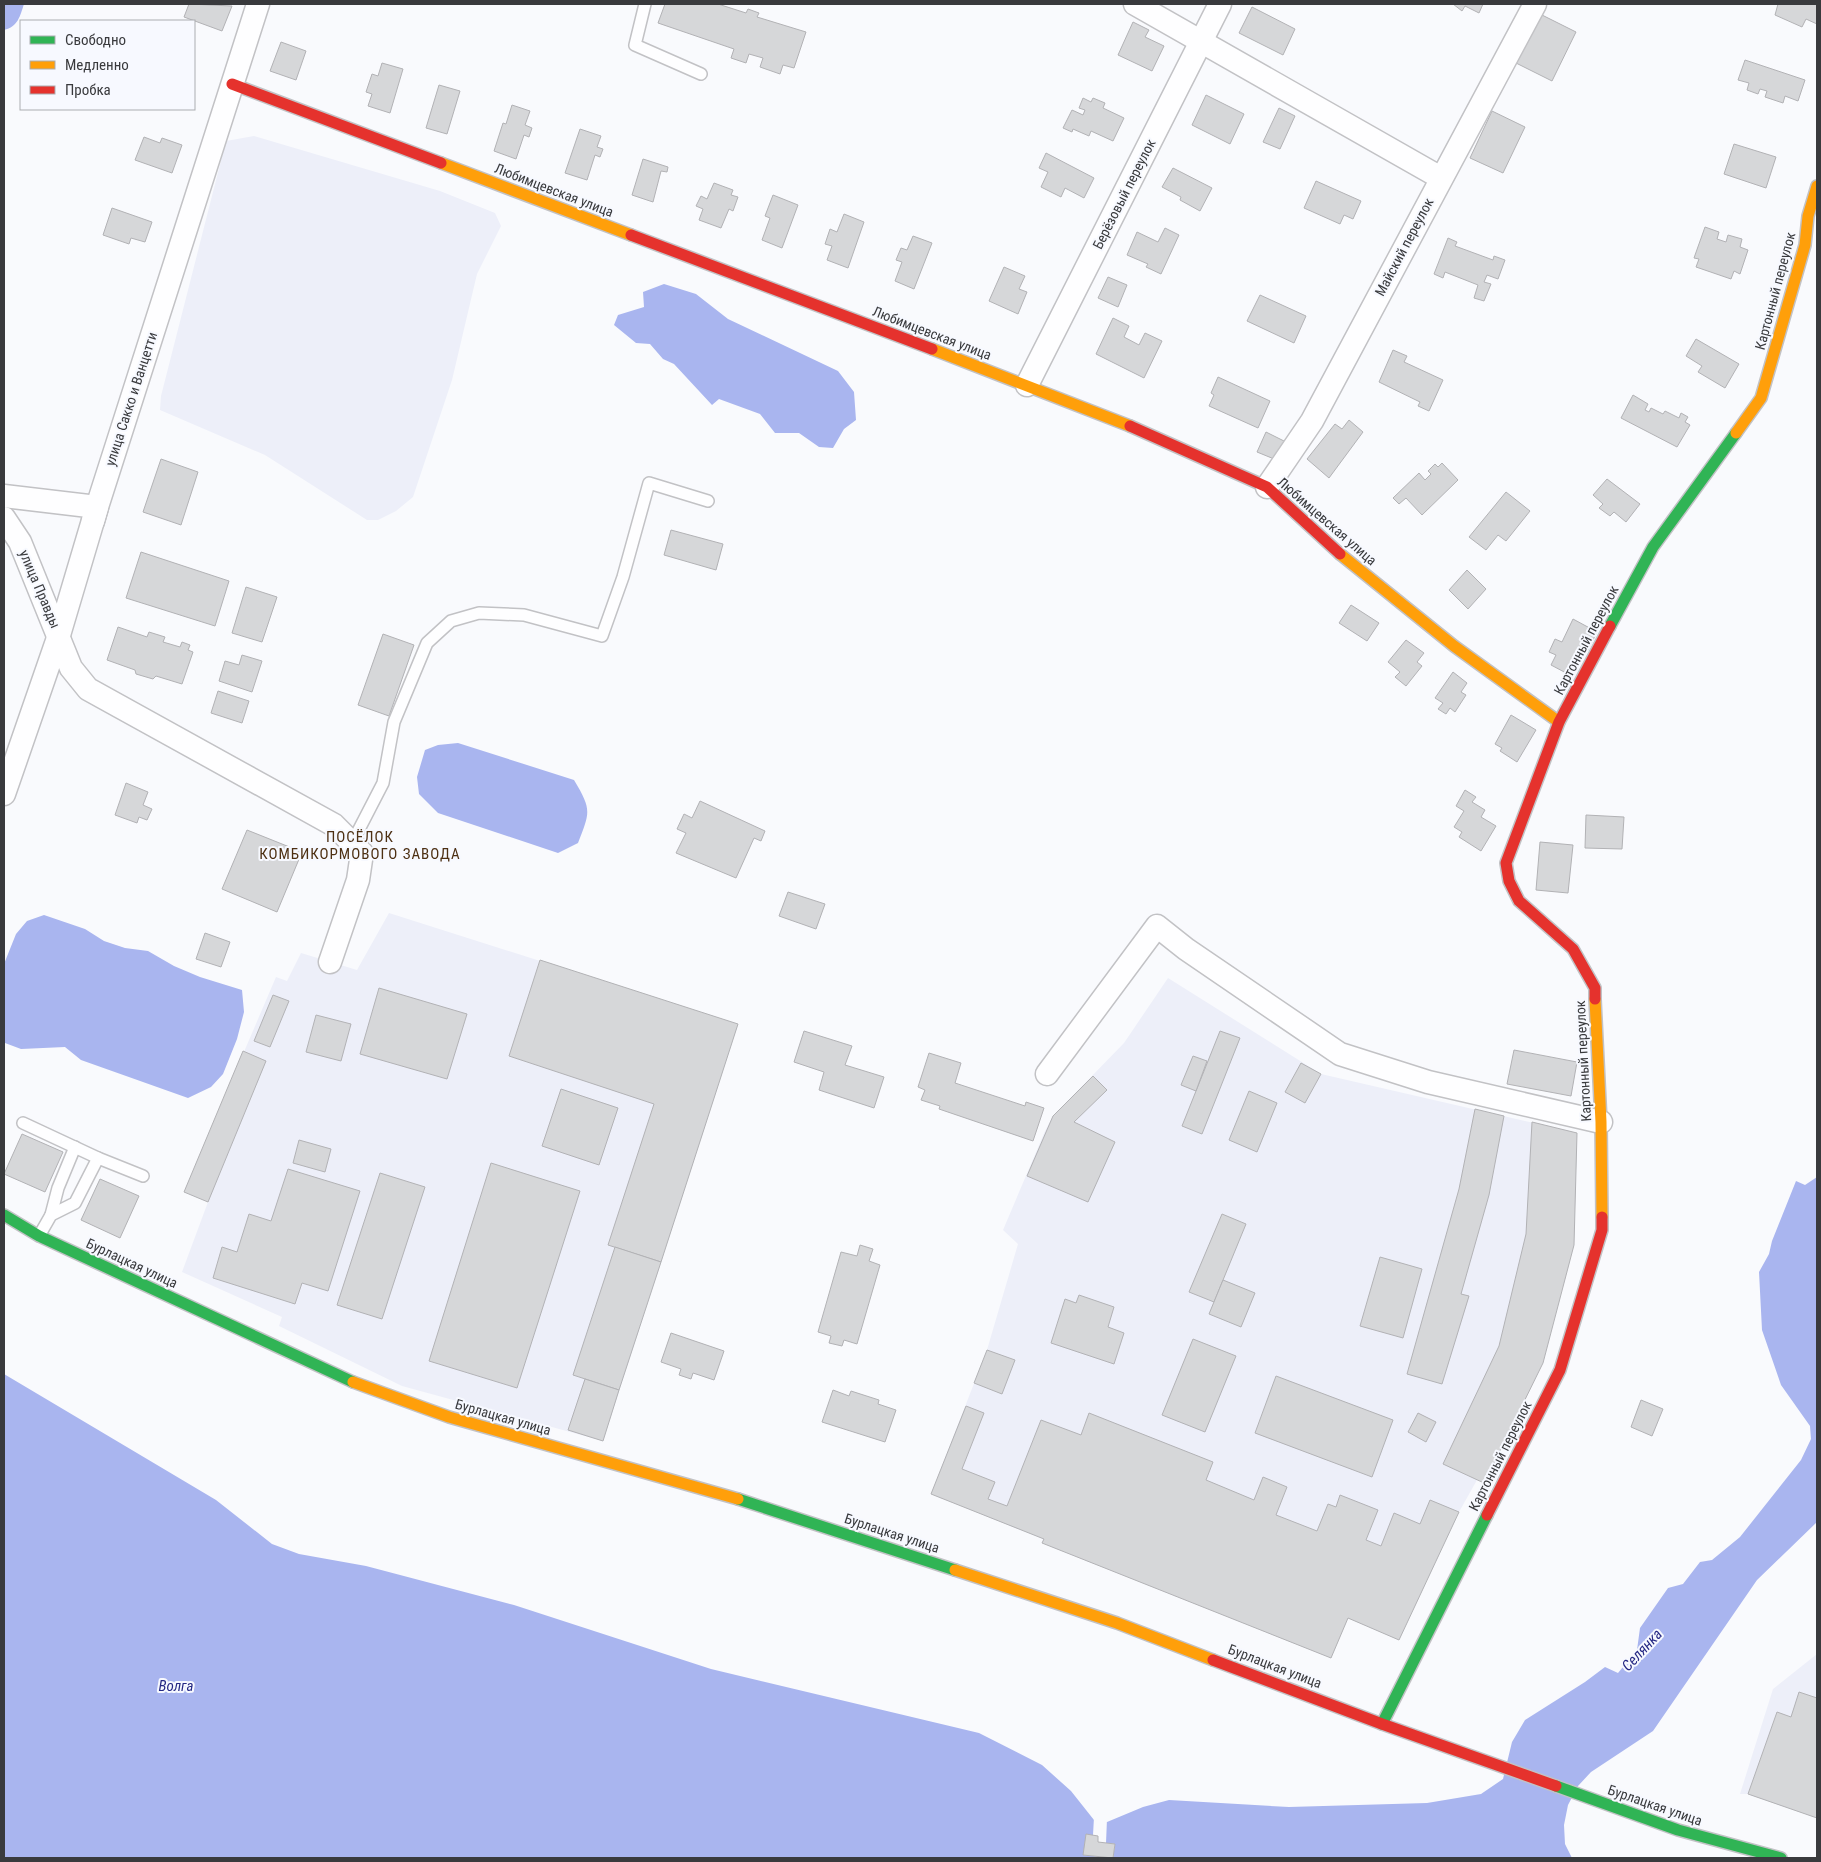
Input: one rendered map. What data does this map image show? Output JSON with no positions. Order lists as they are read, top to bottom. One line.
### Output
{"streets":{"street":["Любимцевская улица","Берёзовый переулок","Майский переулок","Картонный переулок","улица Сакко и Ванцетти","улица Правды","Бурлацкая улица"]},"crossings":[["Любимцевская улица","Берёзовый переулок"],["Любимцевская улица","Майский переулок"],["Любимцевская улица","Картонный переулок"],["Любимцевская улица","улица Сакко и Ванцетти"],["Картонный переулок","Бурлацкая улица"],["улица Сакко и Ванцетти","улица Правды"]],"districts":["ПОСЁЛОК КОМБИКОРМОВОГО ЗАВОДА"],"water":["Селянка","Волга"],"legend":["Свободно","Медленно","Пробка"]}
